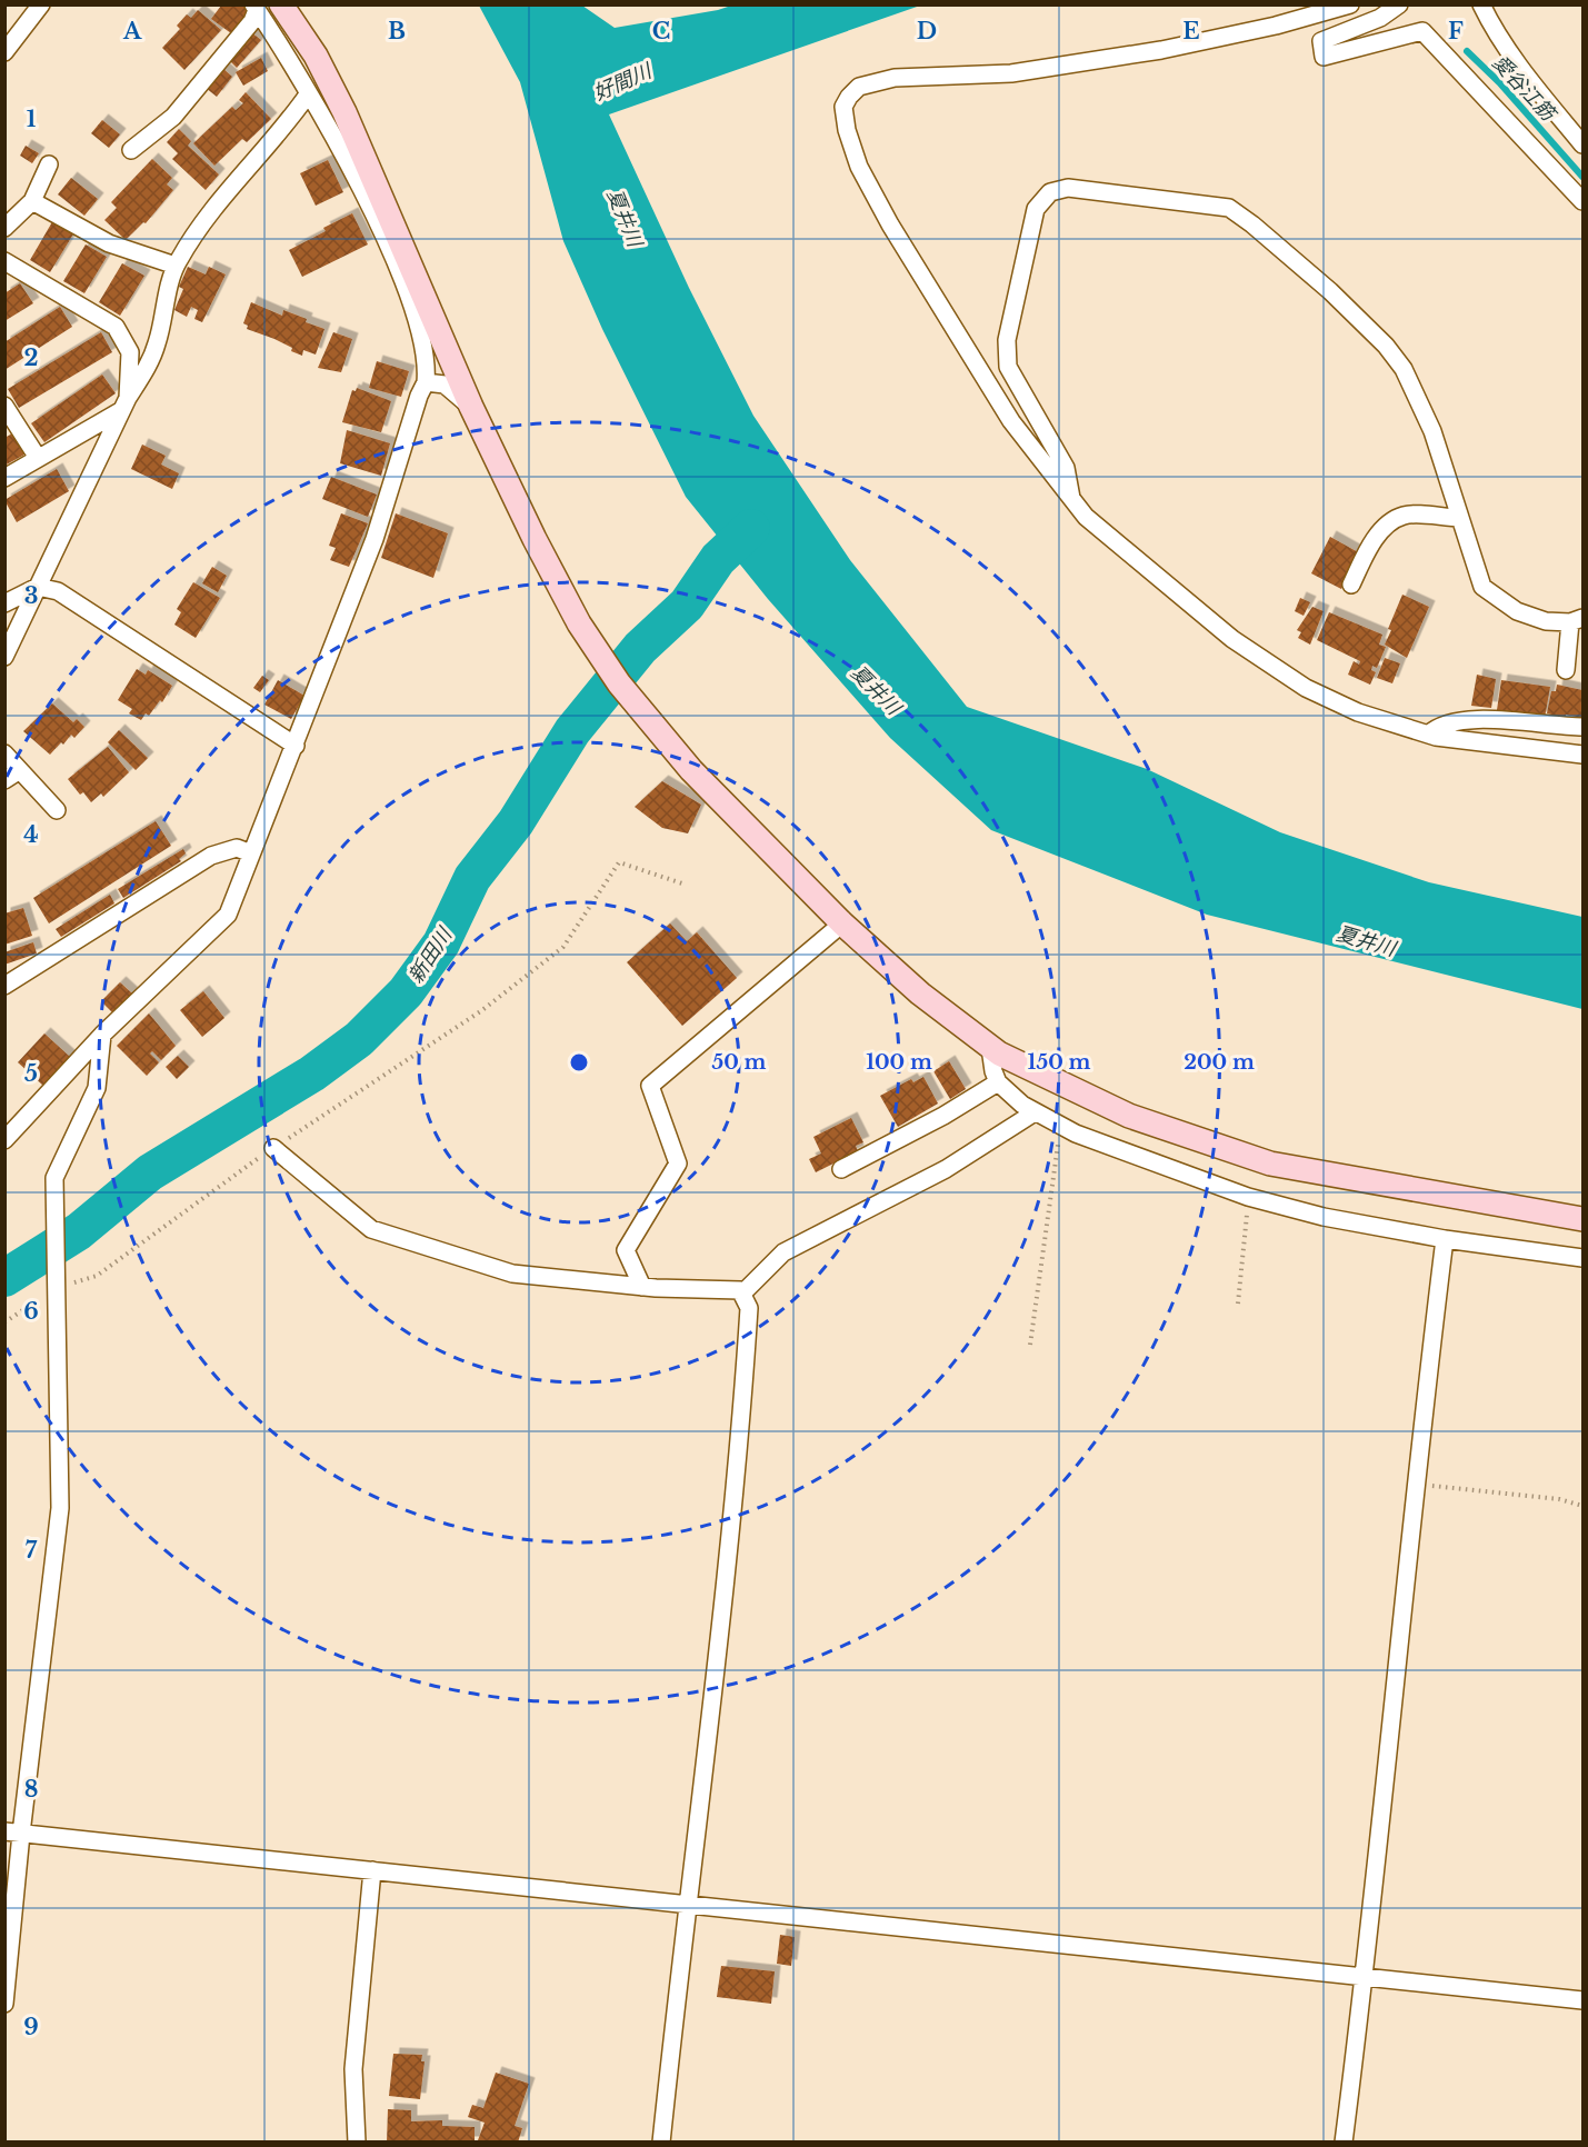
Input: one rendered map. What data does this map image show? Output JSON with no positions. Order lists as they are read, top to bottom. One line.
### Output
{"water":["好間川","愛谷江筋","夏井川","新田川"],"grid":{"columns":["A","B","C","D","E","F"],"rows":["1","2","3","4","5","6","7","8","9"]},"rings":["50 m","100 m","150 m","200 m"]}
